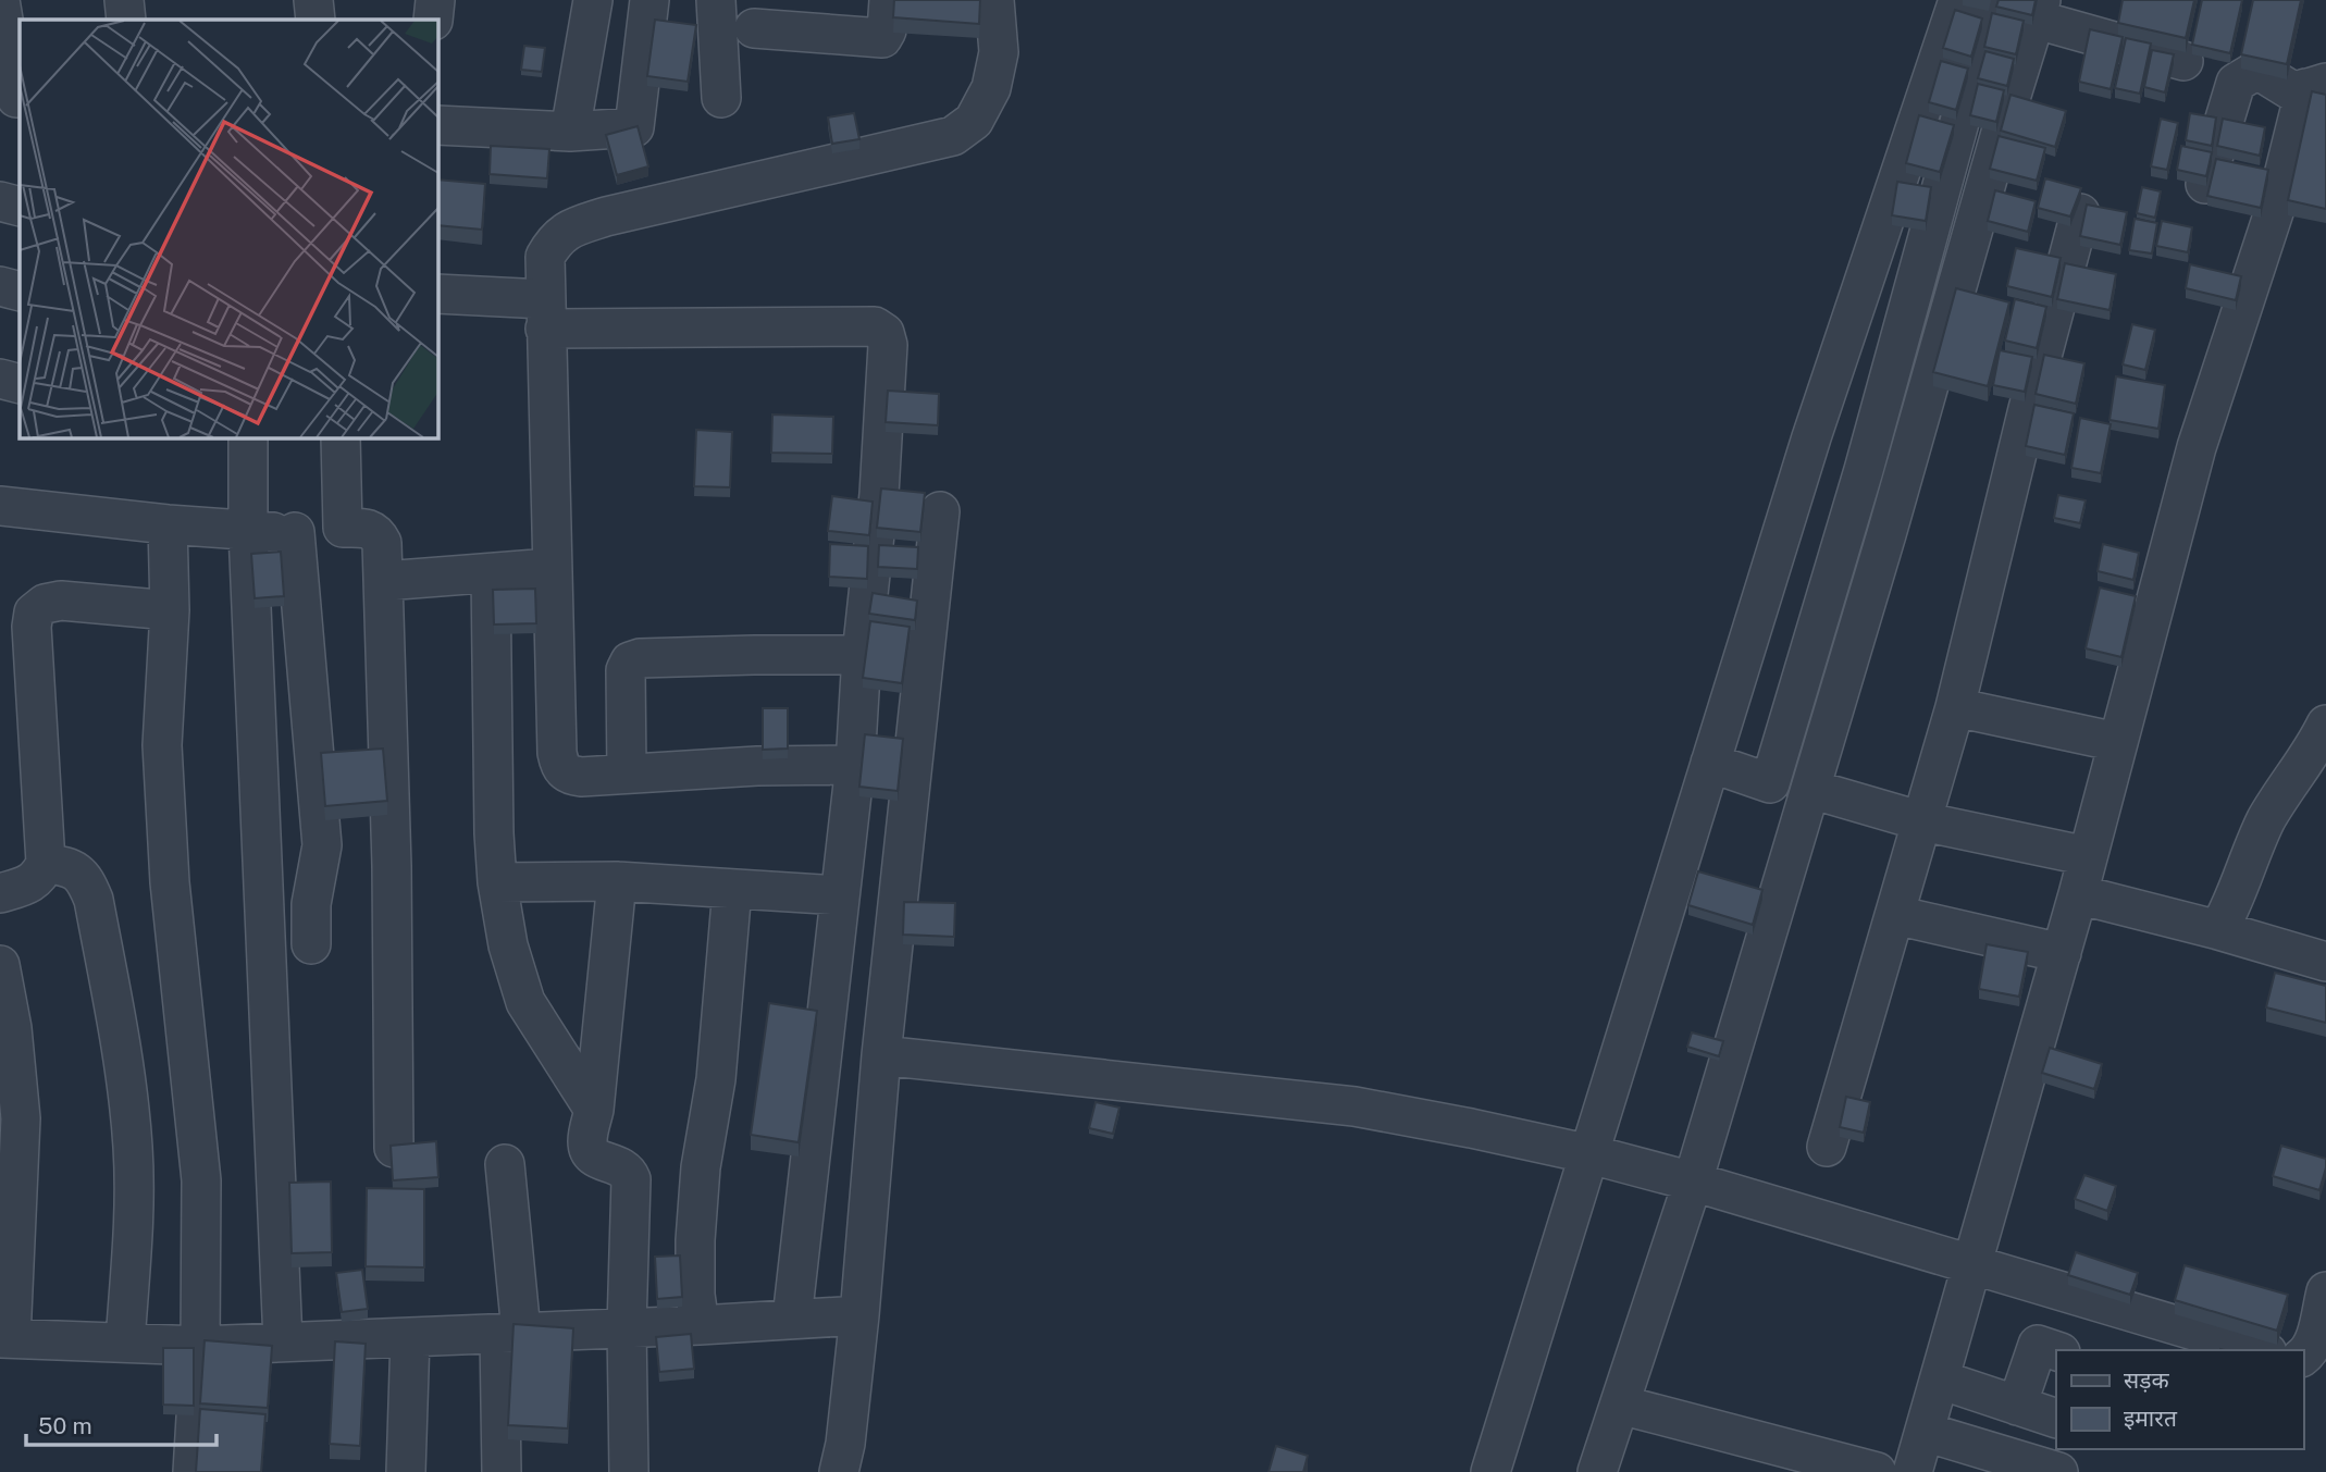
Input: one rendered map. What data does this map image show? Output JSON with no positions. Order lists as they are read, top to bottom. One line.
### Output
{"legend":["सड़क","इमारत"],"scale_bar":"50 m"}
